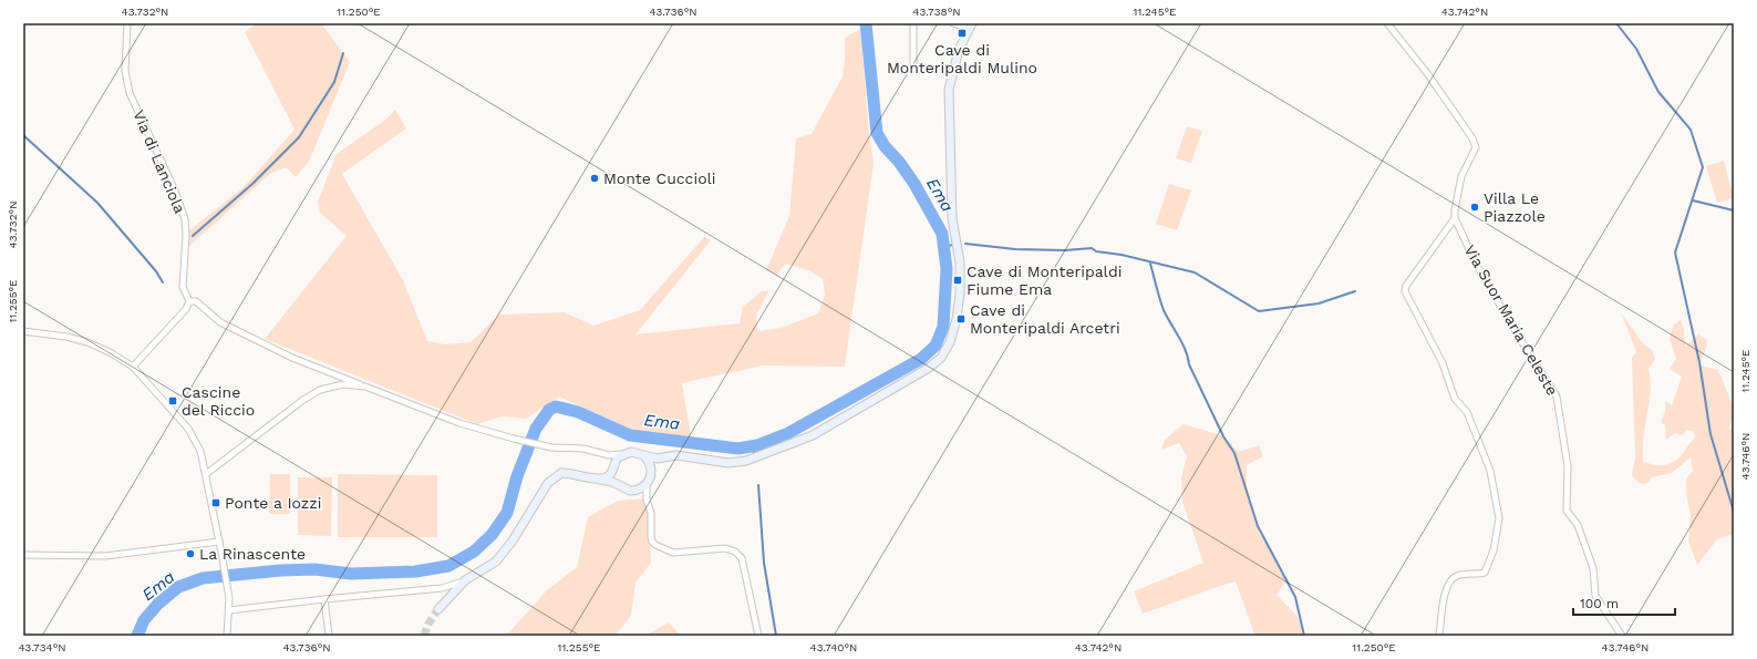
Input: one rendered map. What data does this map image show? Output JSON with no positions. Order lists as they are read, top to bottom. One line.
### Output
{"streets":{"street":["Via di Lanciola","Via Suor Maria Celeste"]},"water":["Ema"],"places":{"transit":["Cave di Monteripaldi Mulino","Cave di Monteripaldi Fiume Ema","Cave di Monteripaldi Arcetri","Cascine del Riccio","Ponte a Iozzi"],"other":["Monte Cuccioli","Villa Le Piazzole","La Rinascente"]},"scale_bar":"100 m","coordinates":["43.732°N","11.250°E","43.736°N","43.738°N","11.245°E","43.742°N","11.255°E","43.746°N","43.734°N","43.740°N"]}
